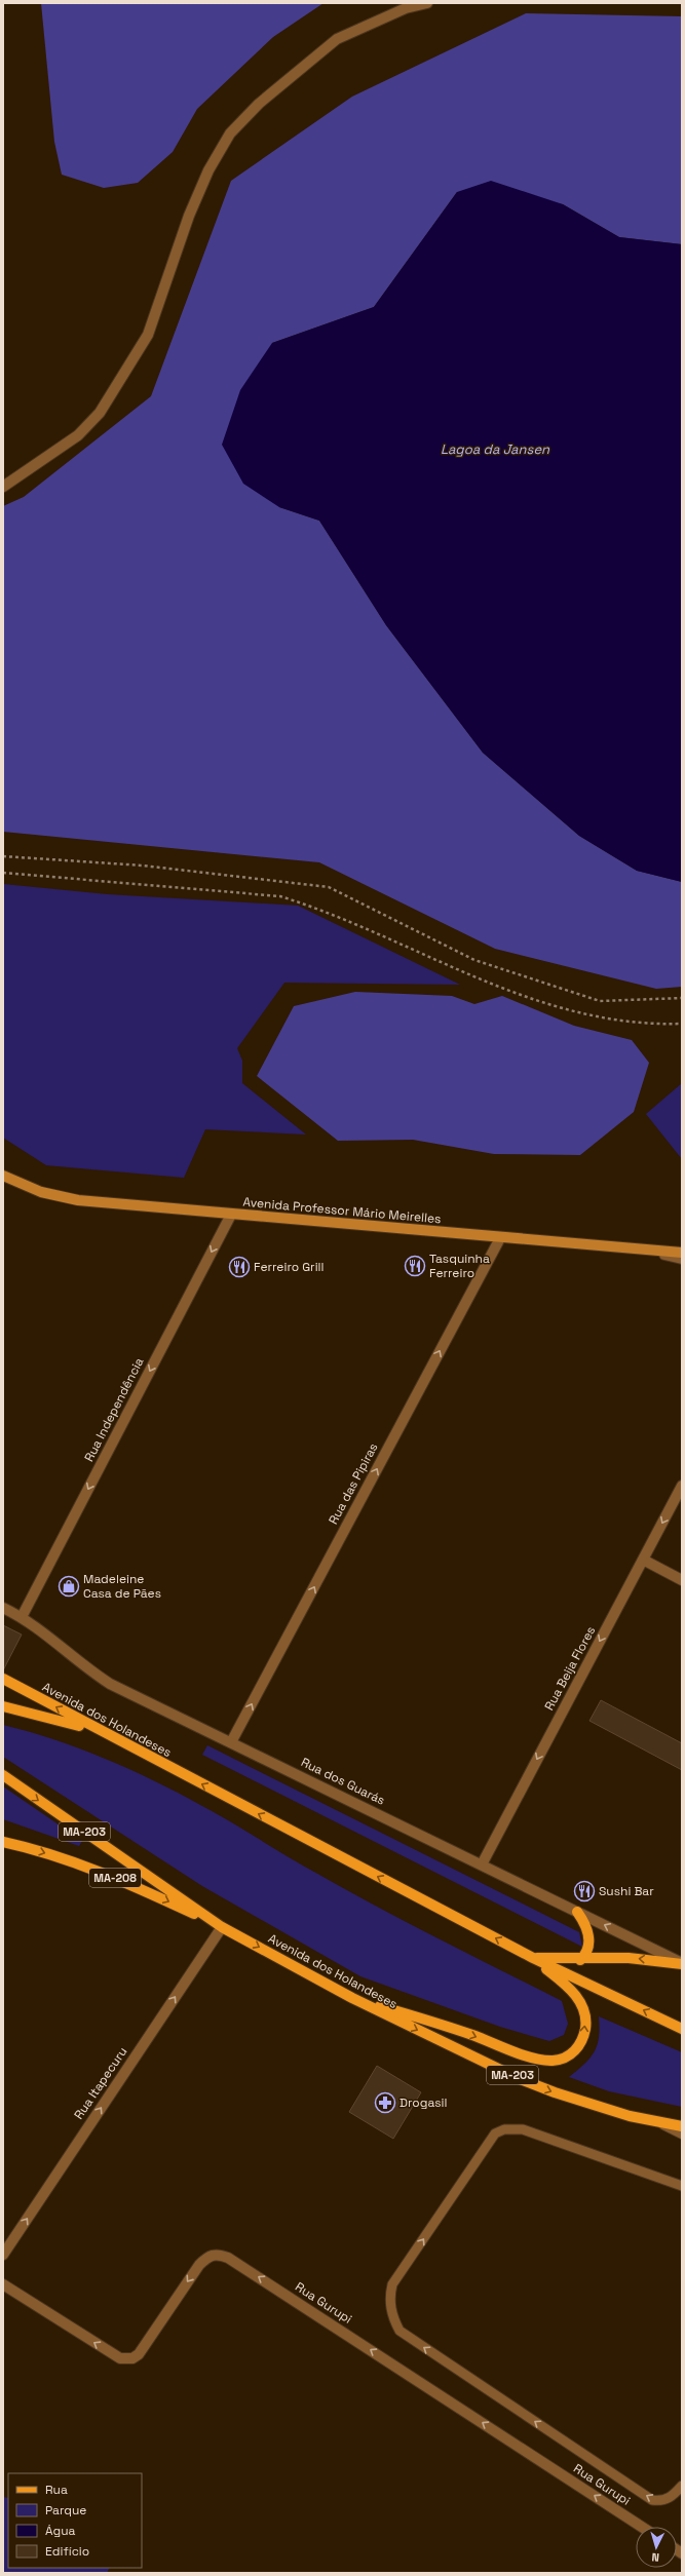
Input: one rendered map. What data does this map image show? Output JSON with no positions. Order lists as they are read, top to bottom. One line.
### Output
{"streets":{"main road":["Avenida Professor Mário Meirelles","Avenida dos Holandeses","MA-203","MA-208"],"street":["Rua Independência","Rua das Pipiras","Rua Beija Flores","Rua dos Guarás","Rua Itapecuru","Rua Gurupi"]},"crossings":[["Avenida Professor Mário Meirelles","Rua Independência"],["Avenida Professor Mário Meirelles","Rua das Pipiras"],["Rua Independência","Rua dos Guarás"],["Rua das Pipiras","Rua dos Guarás"],["Rua Beija Flores","Rua dos Guarás"],["Avenida dos Holandeses","MA-208"],["Avenida dos Holandeses","Rua Itapecuru"],["MA-208","Rua Itapecuru"]],"one_way":["Rua Independência","Rua das Pipiras","Rua Beija Flores","Rua Itapecuru","Rua Gurupi"],"water":["Lagoa da Jansen"],"places":{"restaurant":["Tasquinha Ferreiro","Ferreiro Grill","Sushi Bar"],"shop":["Madeleine Casa de Pães"],"pharmacy":["Drogasil"]},"legend":["Rua","Parque","Água","Edifício"],"north":"bottom"}
